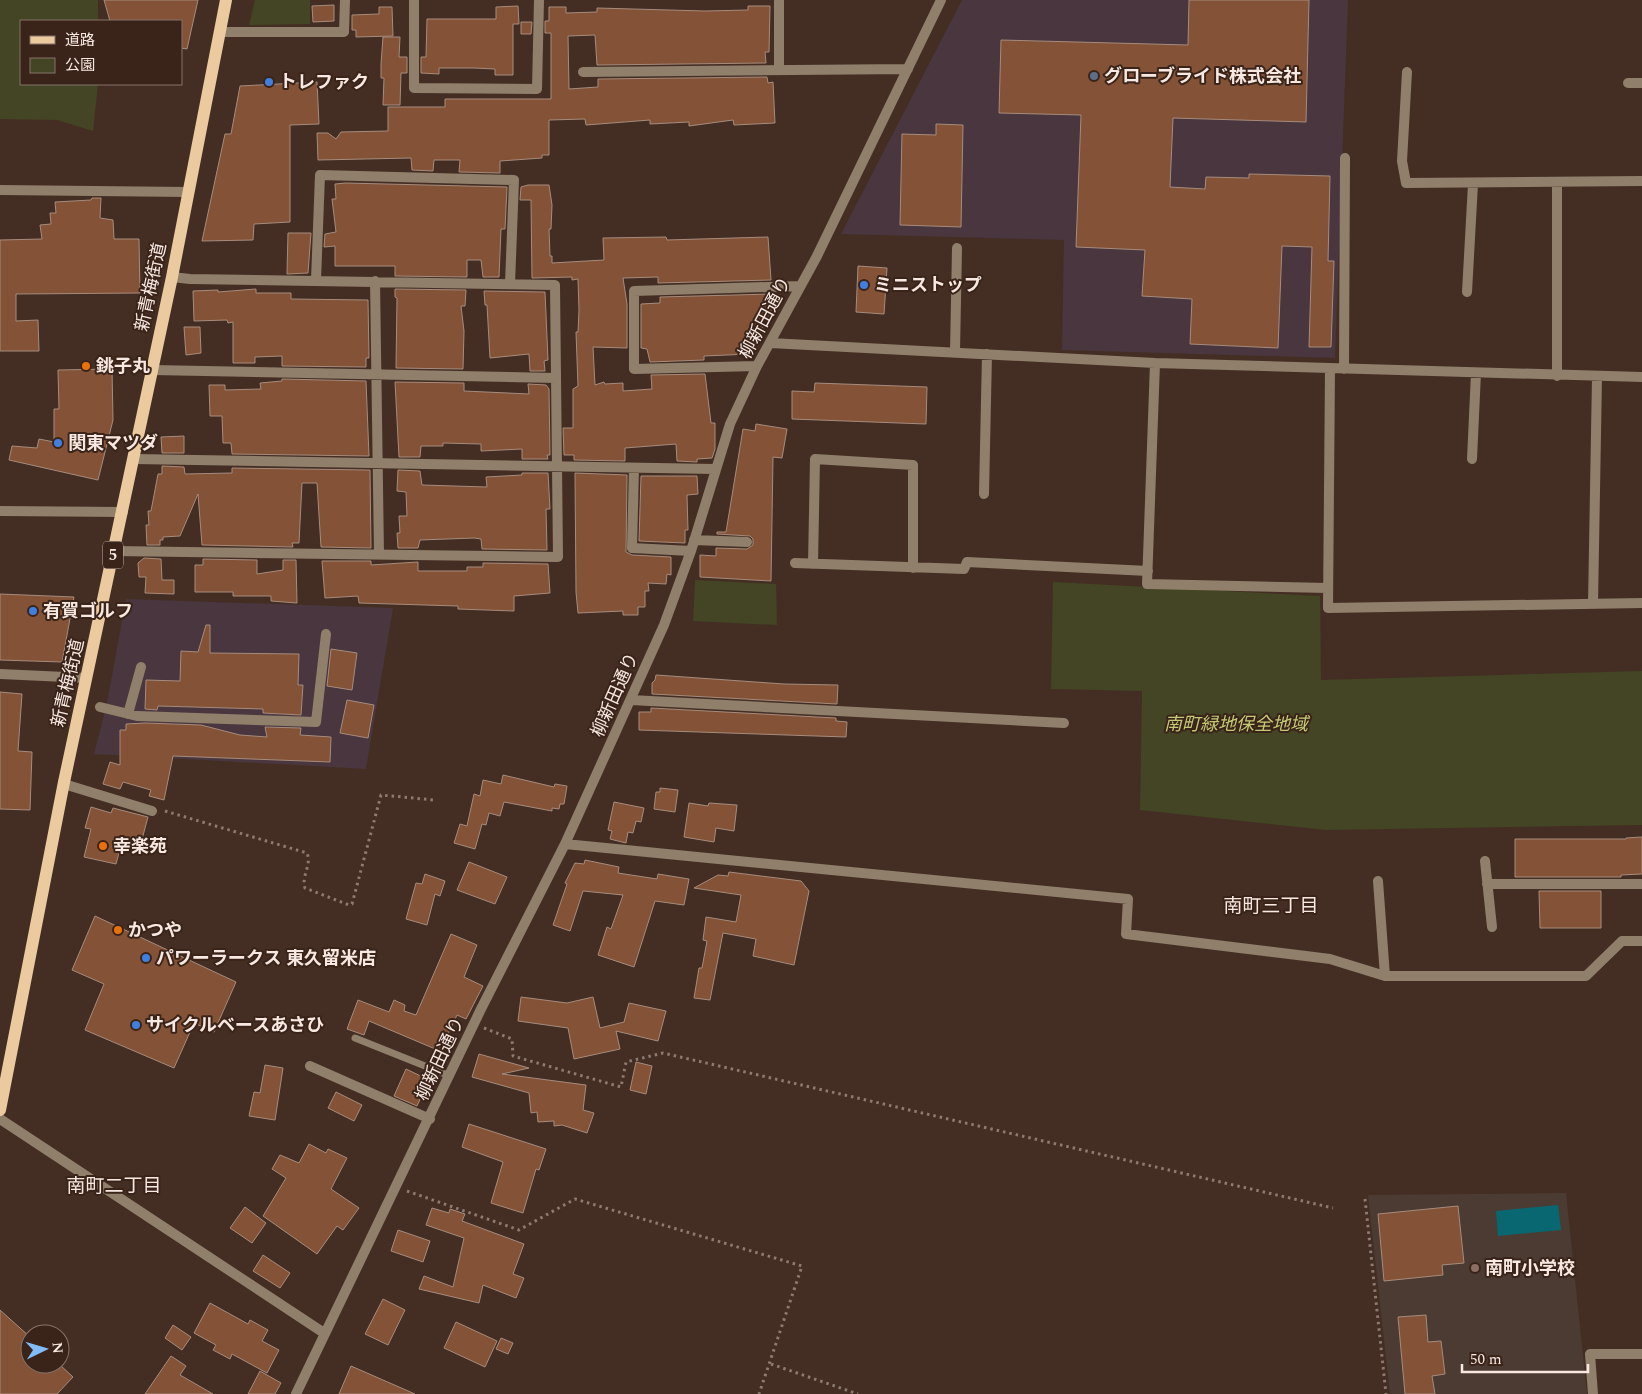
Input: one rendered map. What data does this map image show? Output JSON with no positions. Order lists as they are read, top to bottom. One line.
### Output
{"streets":{"main road":["新青梅街道","5"],"street":["柳新田通り"]},"districts":["南町三丁目","南町二丁目"],"parks":["南町緑地保全地域"],"places":["グローブライド株式会社","トレファク","ミニストップ","銚子丸","関東マツダ","有賀ゴルフ","幸楽苑","かつや","パワーラークス 東久留米店","サイクルベースあさひ","南町小学校"],"legend":["道路","公園"],"scale_bar":"50 m","north":"right"}
